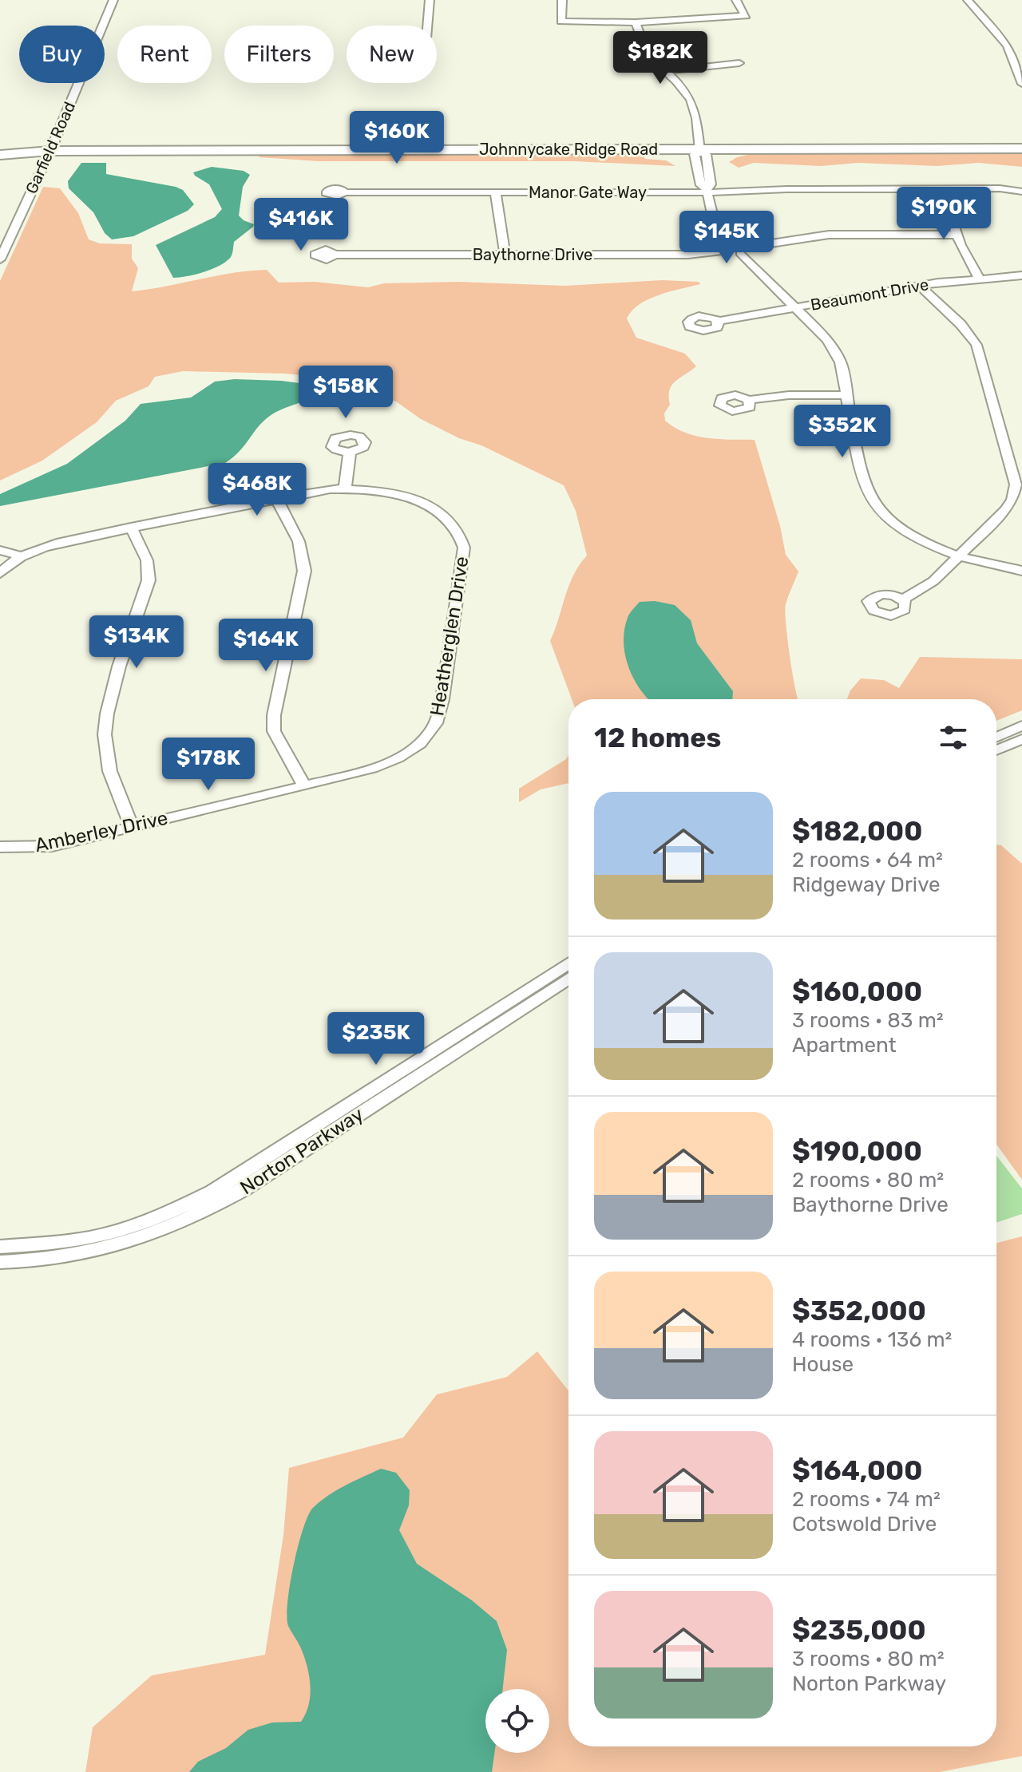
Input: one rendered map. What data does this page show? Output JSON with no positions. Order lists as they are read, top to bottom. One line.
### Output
{"streets":{"main road":["Johnnycake Ridge Road"],"street":["Garfield Road","Manor Gate Way","Baythorne Drive","Beaumont Drive","Heatherglen Drive","Amberley Drive","Norton Parkway"]},"crossings":[["Garfield Road","Johnnycake Ridge Road"],["Heatherglen Drive","Amberley Drive"]],"page":{"chip":["Buy","Rent","Filters","New"],"price":["$182K","$160K","$190K","$416K","$145K","$158K","$352K","$468K","$134K","$164K","$178K","$235K"],"heading":"12 homes","list":[{"name":"$182,000","note":"2 rooms · 64 m² · Ridgeway Drive"},{"name":"$160,000","note":"3 rooms · 83 m² · Apartment"},{"name":"$190,000","note":"2 rooms · 80 m² · Baythorne Drive"},{"name":"$352,000","note":"4 rooms · 136 m² · House"},{"name":"$164,000","note":"2 rooms · 74 m² · Cotswold Drive"},{"name":"$235,000","note":"3 rooms · 80 m² · Norton Parkway"}]}}
